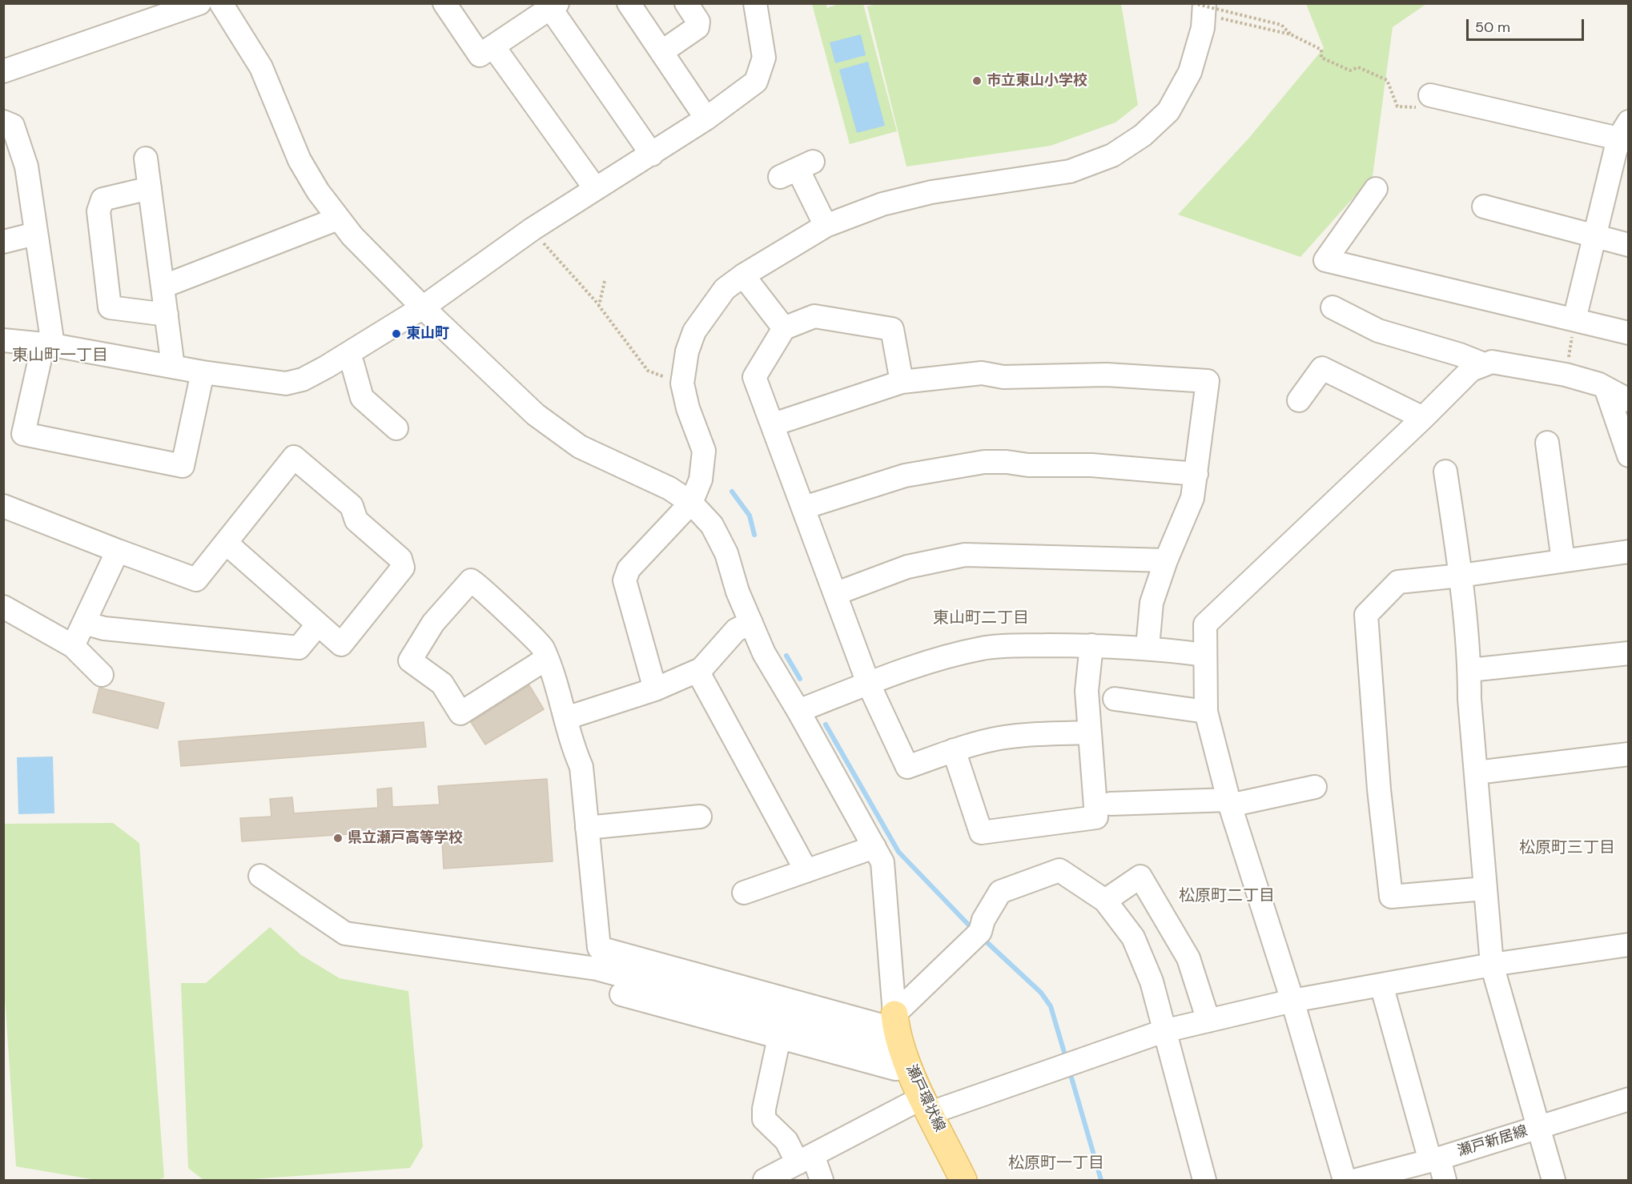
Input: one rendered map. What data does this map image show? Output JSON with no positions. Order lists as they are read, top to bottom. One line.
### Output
{"streets":{"main road":["瀬戸環状線"],"street":["瀬戸新居線"]},"districts":["東山町一丁目","東山町二丁目","松原町三丁目","松原町二丁目","松原町一丁目"],"places":["市立東山小学校","東山町","県立瀬戸高等学校"],"scale_bar":"50 m"}
